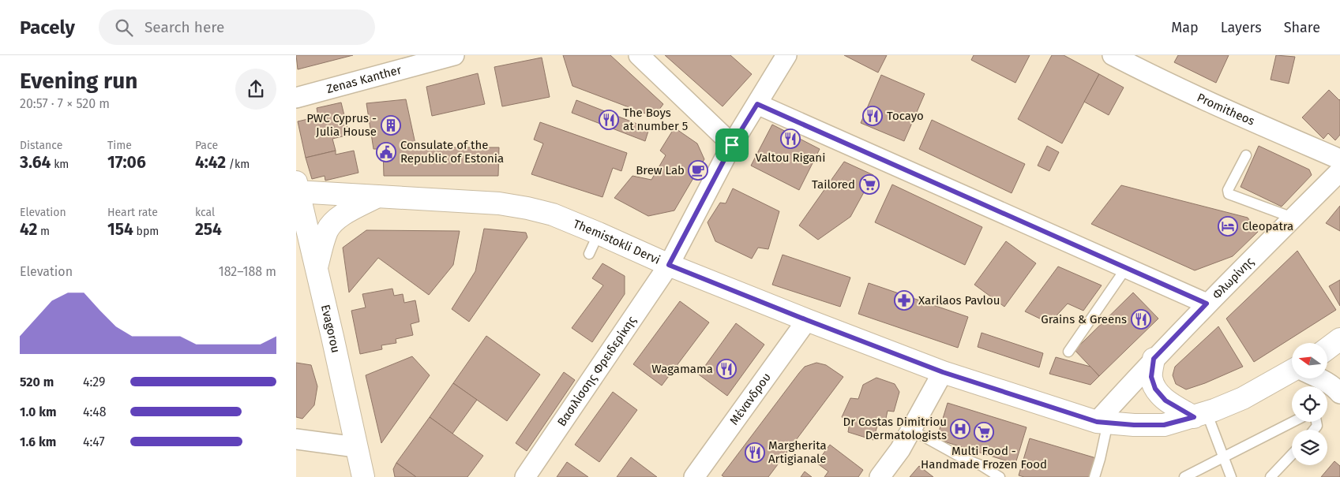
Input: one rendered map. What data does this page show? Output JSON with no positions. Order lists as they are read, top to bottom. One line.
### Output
{"streets":{"main road":["Themistokli Dervi","Evagorou"],"street":["Zenas Kanther","Promitheos","Φλωρίνης","Βασιλίσσης Φρειδερίκης","Μένανδρου"]},"crossings":[["Themistokli Dervi","Φλωρίνης"],["Themistokli Dervi","Evagorou"],["Themistokli Dervi","Βασιλίσσης Φρειδερίκης"],["Themistokli Dervi","Μένανδρου"]],"places":{"restaurant":["Tocayo","The Boys at number 5","Valtou Rigani","Grains & Greens","Wagamama","Margherita Artigianale"],"building":["PWC Cyprus - Julia House"],"public building":["Consulate of the Republic of Estonia"],"cafe":["Brew Lab"],"supermarket":["Tailored","Multi Food - Handmade Frozen Food"],"hotel":["Cleopatra"],"pharmacy":["Xarilaos Pavlou"],"hospital":["Dr Costas Dimitriou Dermatologists"]},"north":"left","page":{"header":"Pacely","search":"Search here","nav":["Map","Layers","Share"],"heading":["Evening run","20:57 · 7 × 520 m"],"stats":[["Distance","3.64 km"],["Time","17:06"],["Pace","4:42 /km"],["Elevation","42 m"],["Heart rate","154 bpm"],["kcal","254"]],"chart":["Elevation","182–188 m"],"list":[{"name":"520 m","note":"4:29"},{"name":"1.0 km","note":"4:48"},{"name":"1.6 km","note":"4:47"}]}}
